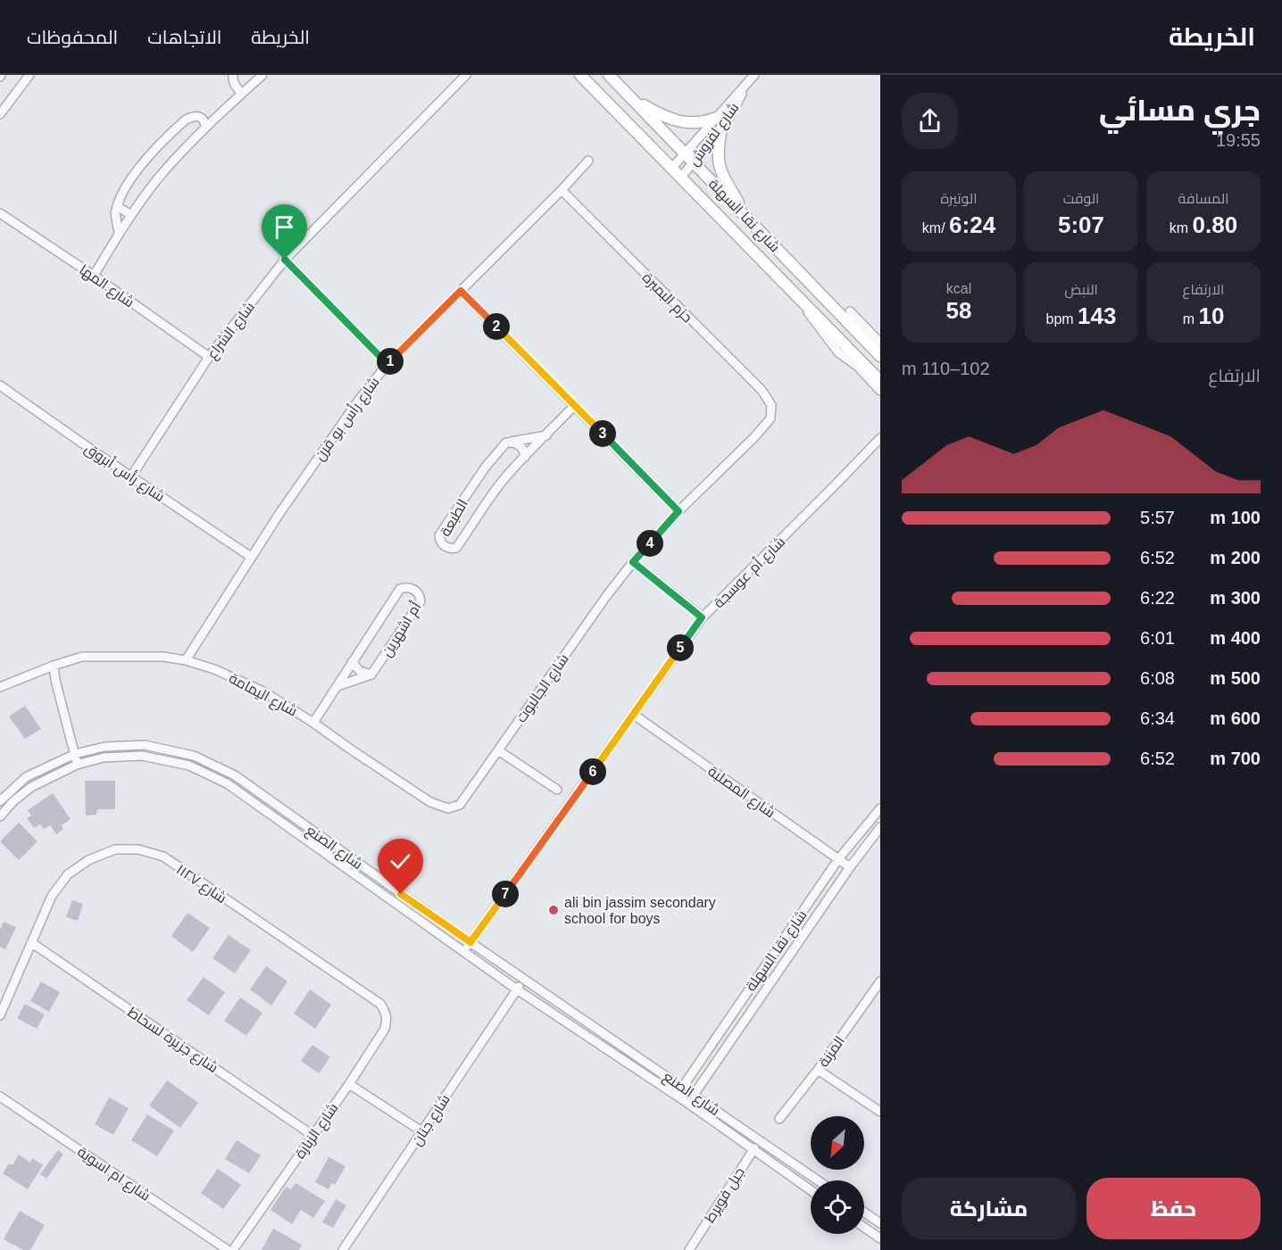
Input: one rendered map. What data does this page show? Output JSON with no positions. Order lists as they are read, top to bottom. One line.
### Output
{"streets":{"main road":["شارع نقا السهلة"],"street":["شارع لفروش","شارع المها","حزم البمبرة","شارع الشراع","شارع رأس بو قرن","شارع رأس أبروق","الطبعة","شارع أم عوسجة","أم اشهرين","شارع الجالبوت","شارع اليمامة","شارع المصلبة","شارع الصنع","شارع ١١٢٧","شارع جزيرة لسحاط","المزنة","شارع جنان","شارع الزبارة","شارع ام اسوية","جبل فويرط"]},"crossings":[["شارع لفروش","شارع نقا السهلة"],["شارع نقا السهلة","شارع المصلبة"],["شارع نقا السهلة","شارع الصنع"],["شارع المها","شارع الشراع"],["حزم البمبرة","شارع رأس بو قرن"],["حزم البمبرة","شارع الجالبوت"],["شارع الشراع","شارع رأس أبروق"],["شارع رأس بو قرن","شارع رأس أبروق"],["شارع رأس بو قرن","شارع اليمامة"],["شارع أم عوسجة","شارع المصلبة"],["شارع أم عوسجة","شارع الصنع"],["أم اشهرين","شارع اليمامة"],["شارع الجالبوت","شارع اليمامة"],["شارع الصنع","شارع جنان"],["شارع الصنع","جبل فويرط"],["شارع ١١٢٧","شارع جزيرة لسحاط"],["شارع ١١٢٧","شارع الزبارة"],["شارع جزيرة لسحاط","شارع الزبارة"]],"places":["ali bin jassim secondary school for boys"],"north":"bottom left","page":{"header":"الخريطة","nav":["الخريطة","الاتجاهات","المحفوظات"],"heading":["جري مسائي","19:55"],"stats":[["المسافة","0.80 km"],["الوقت","5:07"],["الوتيرة","6:24 /km"],["الارتفاع","10 m"],["النبض","143 bpm"],["kcal","58"]],"pins":["2","1","3","4","5","6","7"],"chart":["الارتفاع","102–110 m"],"list":[{"name":"100 m","note":"5:57"},{"name":"200 m","note":"6:52"},{"name":"300 m","note":"6:22"},{"name":"400 m","note":"6:01"},{"name":"500 m","note":"6:08"},{"name":"600 m","note":"6:34"},{"name":"700 m","note":"6:52"}],"buttons":["حفظ","مشاركة"]}}
